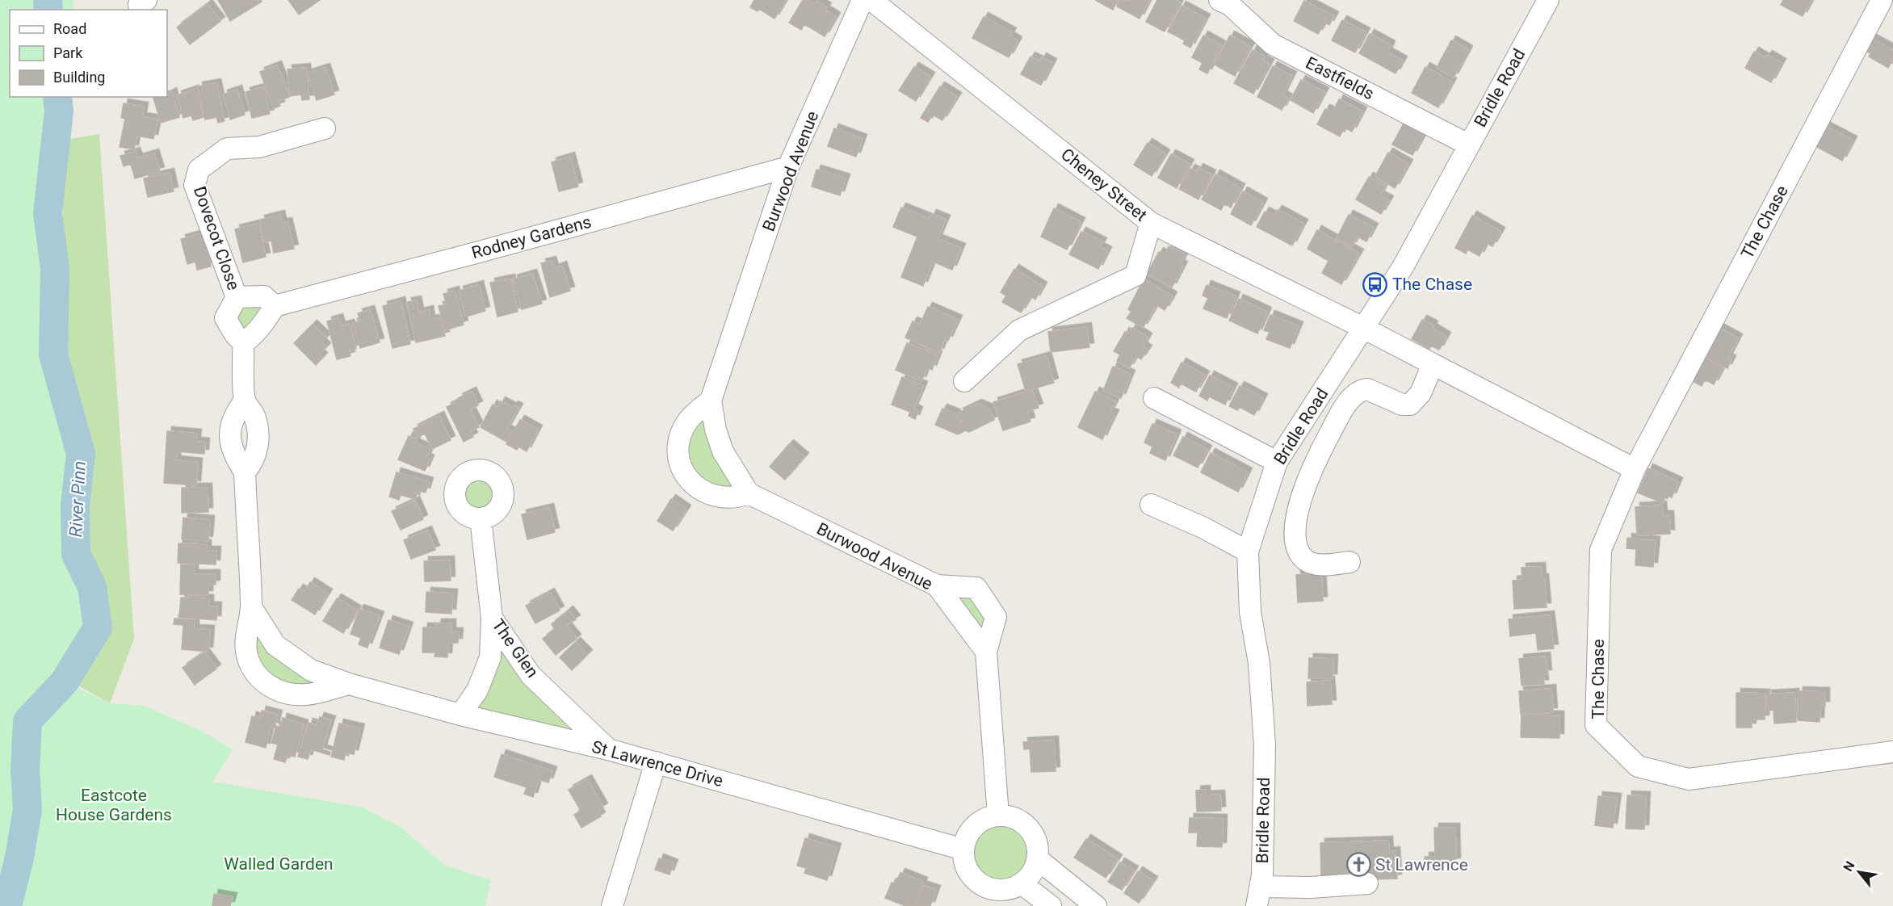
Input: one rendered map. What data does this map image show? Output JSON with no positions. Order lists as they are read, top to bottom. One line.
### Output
{"streets":{"street":["Eastfields","Bridle Road","Burwood Avenue","Cheney Street","The Chase","Rodney Gardens","Dovecot Close","The Glen","St Lawrence Drive"]},"crossings":[["Eastfields","Bridle Road"],["Bridle Road","Cheney Street"],["Burwood Avenue","Rodney Gardens"],["The Glen","St Lawrence Drive"]],"water":["River Pinn"],"parks":["Eastcote House Gardens","Walled Garden"],"places":{"bus stop":["The Chase"],"church":["St Lawrence"]},"legend":["Road","Park","Building"],"north":"top left"}
